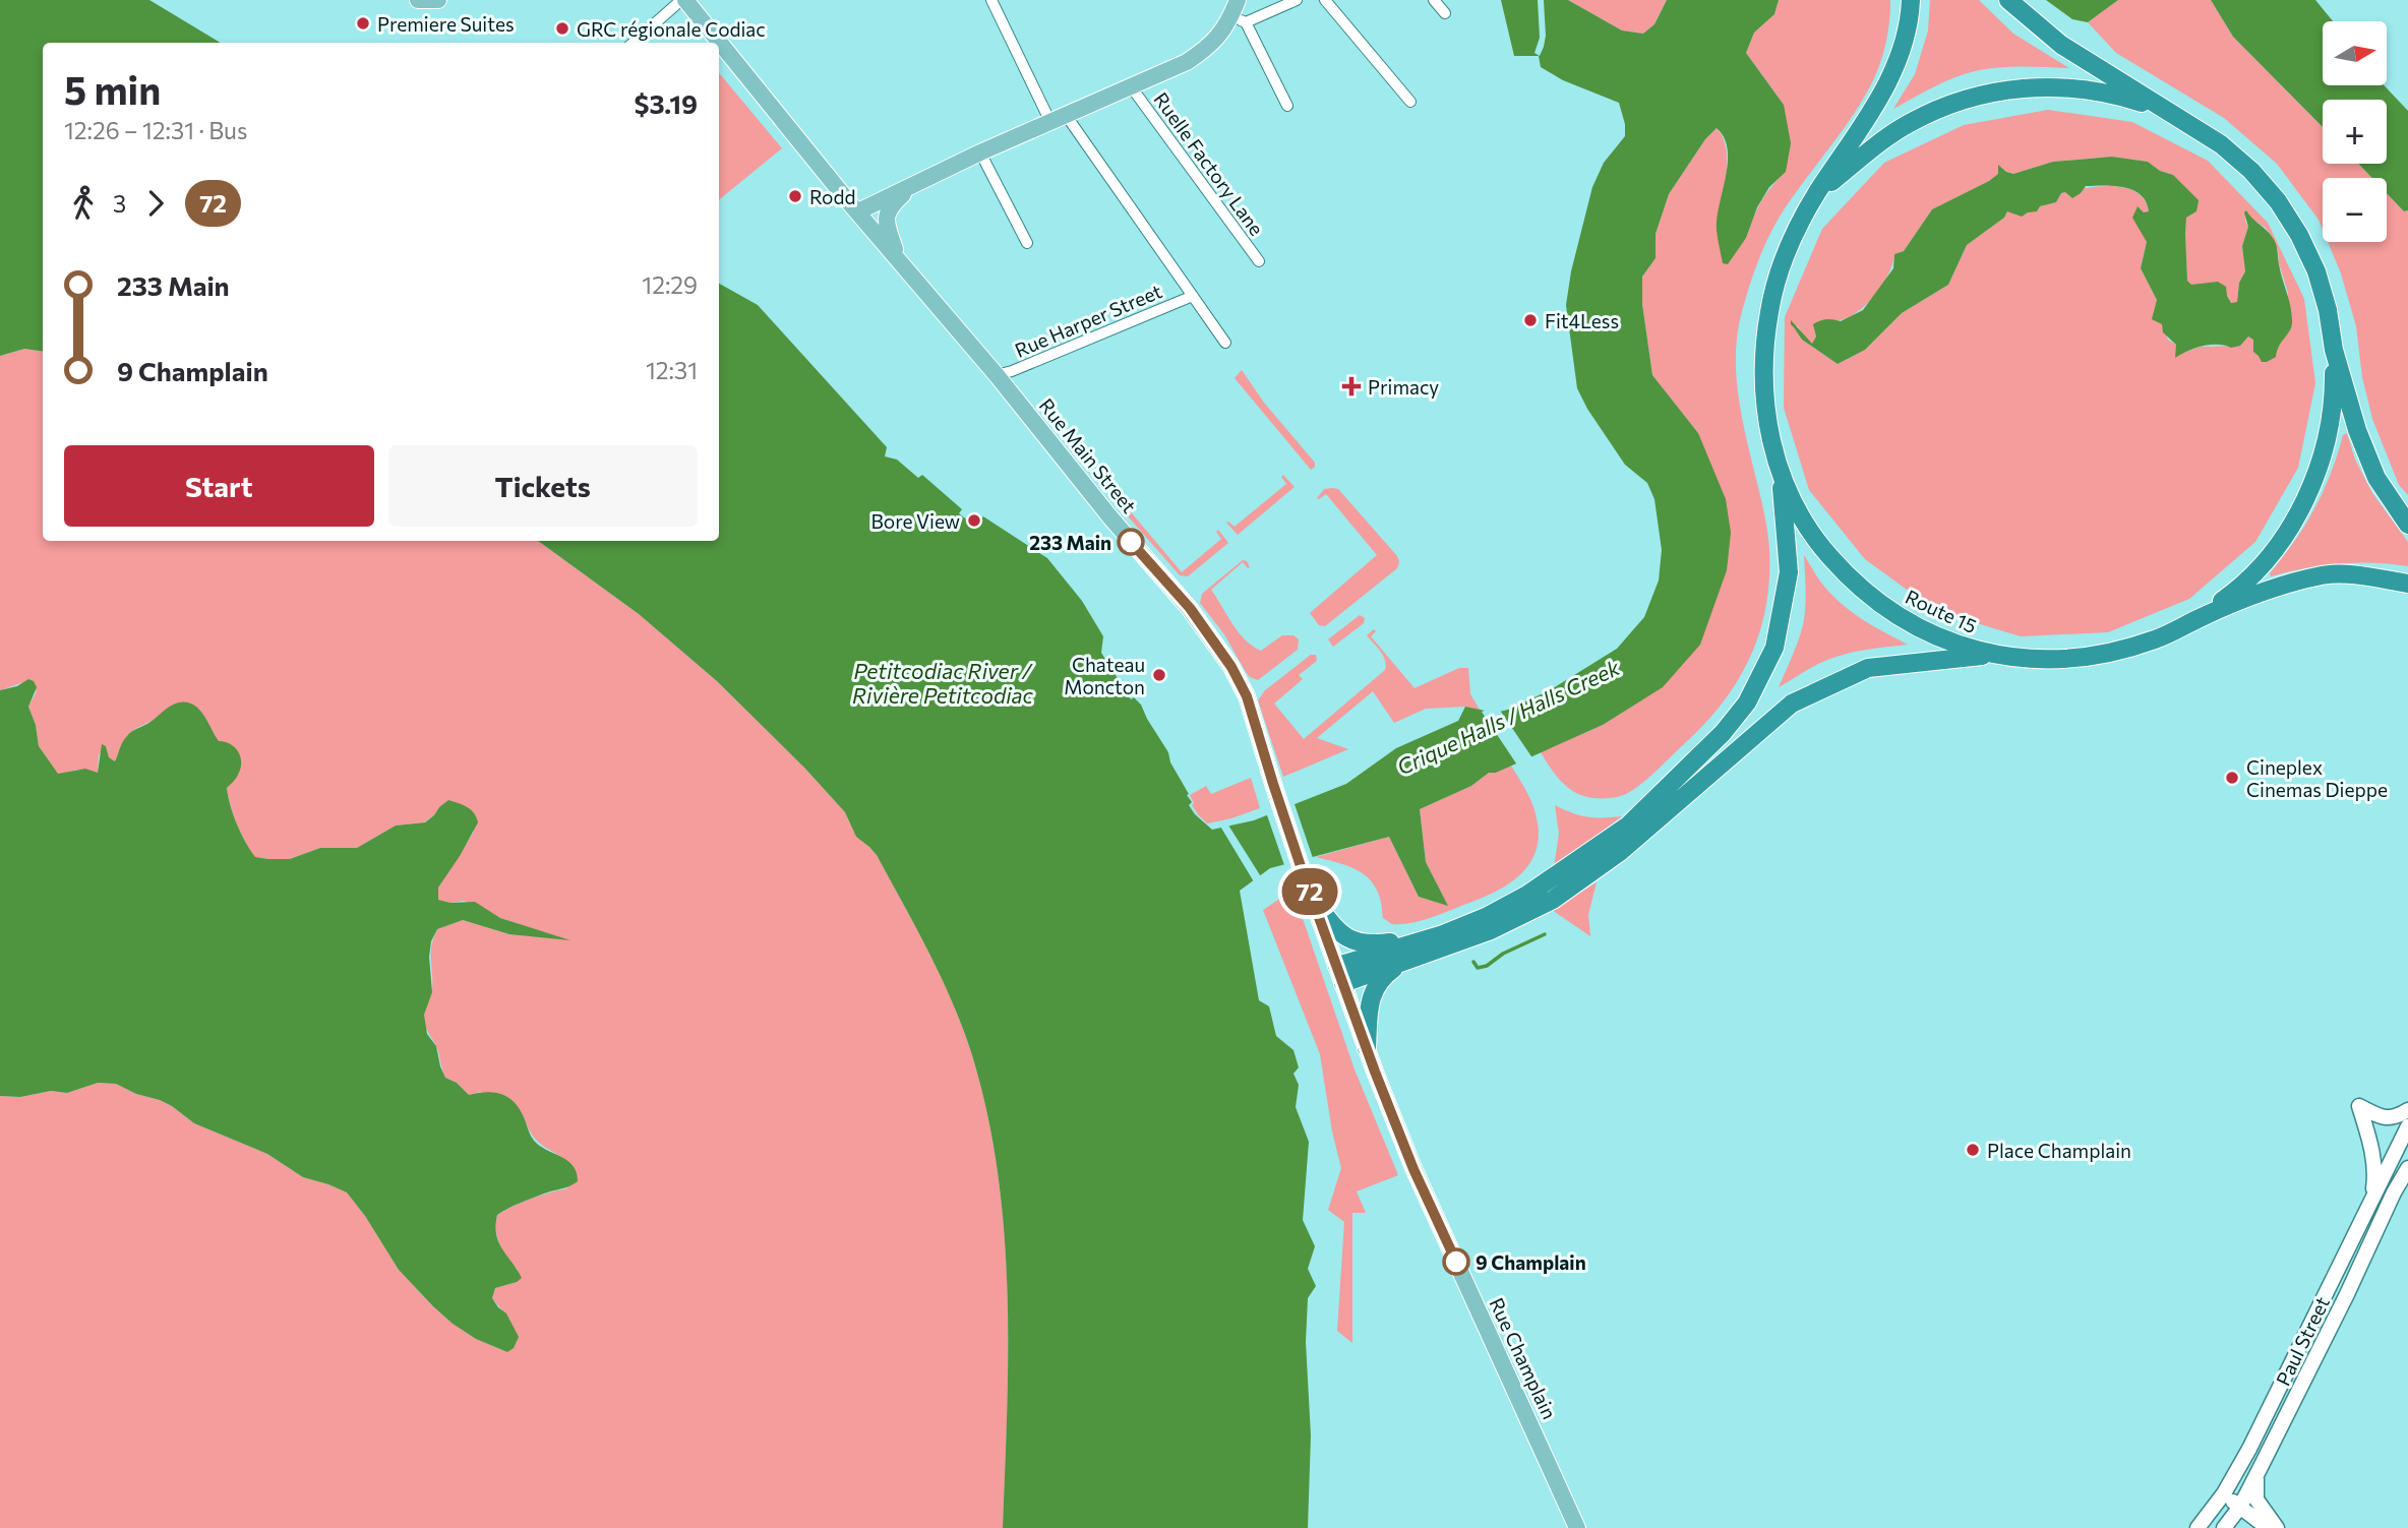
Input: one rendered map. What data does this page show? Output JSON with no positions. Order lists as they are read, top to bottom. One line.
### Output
{"streets":{"highway":["Route 15"],"main road":["Rue Main Street","Paul Street","Rue Champlain"],"street":["Ruelle Factory Lane","Rue Harper Street"]},"crossings":[["Rue Harper Street","Rue Main Street"],["Rue Main Street","Rue Champlain"]],"water":["Petitcodiac River / Rivière Petitcodiac","Crique Halls / Halls Creek"],"places":{"other":["Premiere Suites","GRC régionale Codiac","Rodd","Fit4Less","Bore View","233 Main","Chateau Moncton","Cineplex Cinemas Dieppe","Place Champlain","9 Champlain"],"health":["Primacy"]},"lines":["bus line 72"],"north":"right","page":{"on_map":"72","map_buttons":["+","−"],"heading":["5 min","12:26 – 12:31 · Bus","$3.19"],"legs":["3","72"],"list":[{"name":"233 Main","value":"12:29"},{"name":"9 Champlain","value":"12:31"}],"buttons":["Start","Tickets"]}}
